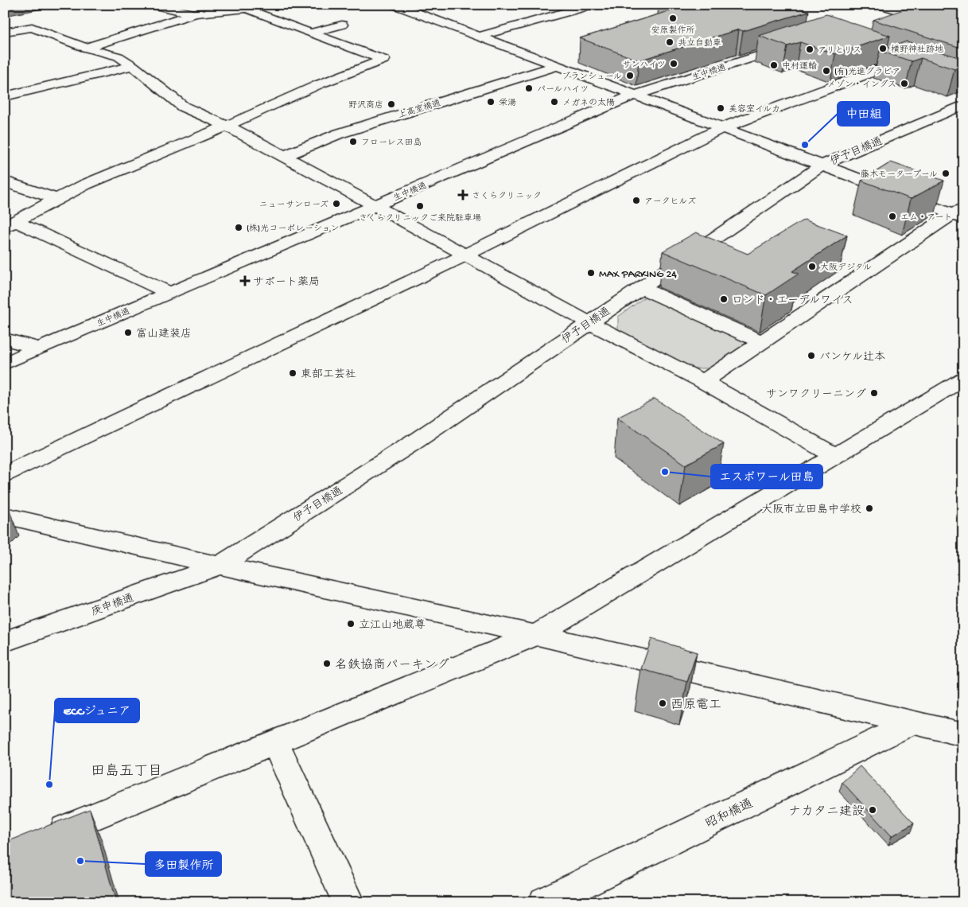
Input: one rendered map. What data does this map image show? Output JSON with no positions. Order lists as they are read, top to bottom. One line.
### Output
{"streets":{"street":["生中橋通","上高室橋通","伊予目橋通","庚申橋通","昭和橋通"]},"crossings":[["伊予目橋通","庚申橋通"]],"districts":["田島五丁目"],"places":{"other":["安原製作所","共立自動車","横野神社跡地","アリとリス","サンハイツ","中村運輸","(有)光進グラビア","ブランシュール","メゾン・イングス","パールハイツ","栄湯","メガネの太陽","野沢商店","美容室イルカ","フローレス田島","中田組","藤木モータープール","アークヒルズ","ニューサンローズ","さくらクリニックご来院駐車場","エム・アート","(株)光コーポレーション","大阪デジタル","MAX PARKING 24","ロンド・エーデルワイス","富山建装店","バンケル辻本","東部工芸社","サンワクリーニング","エスポワール田島","大阪市立田島中学校","立江山地蔵尊","名鉄協商パーキング","西原電工","ECCジュニア","ナカタニ建設","多田製作所"],"health":["さくらクリニック","サポート薬局"]}}
